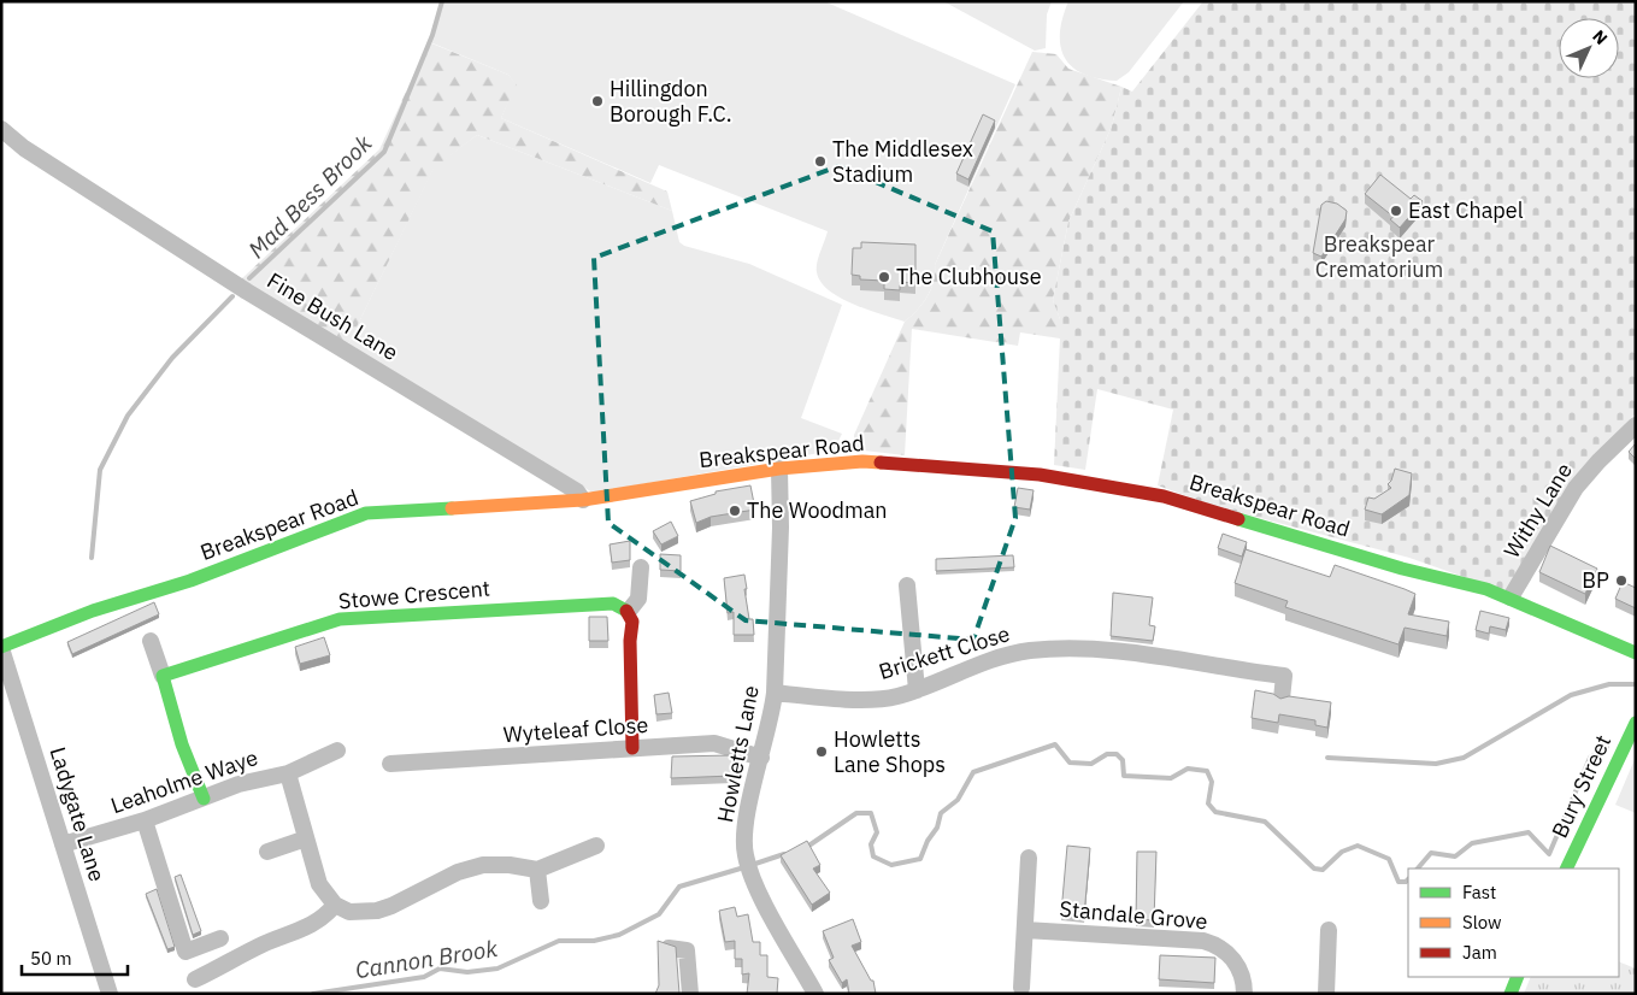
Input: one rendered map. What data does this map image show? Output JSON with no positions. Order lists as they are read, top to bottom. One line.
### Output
{"streets":{"street":["Fine Bush Lane","Breakspear Road","Withy Lane","Stowe Crescent","Brickett Close","Wyteleaf Close","Howletts Lane","Leaholme Waye","Bury Street","Ladygate Lane","Standale Grove"]},"crossings":[["Fine Bush Lane","Breakspear Road"],["Breakspear Road","Withy Lane"],["Breakspear Road","Howletts Lane"],["Breakspear Road","Ladygate Lane"],["Brickett Close","Howletts Lane"],["Wyteleaf Close","Howletts Lane"],["Leaholme Waye","Ladygate Lane"]],"water":["Mad Bess Brook","Cannon Brook"],"parks":["Breakspear Crematorium"],"places":["Hillingdon Borough F.C.","The Middlesex Stadium","East Chapel","The Clubhouse","The Woodman","BP","Howletts Lane Shops"],"legend":["Fast","Slow","Jam"],"scale_bar":"50 m","north":"top right"}
